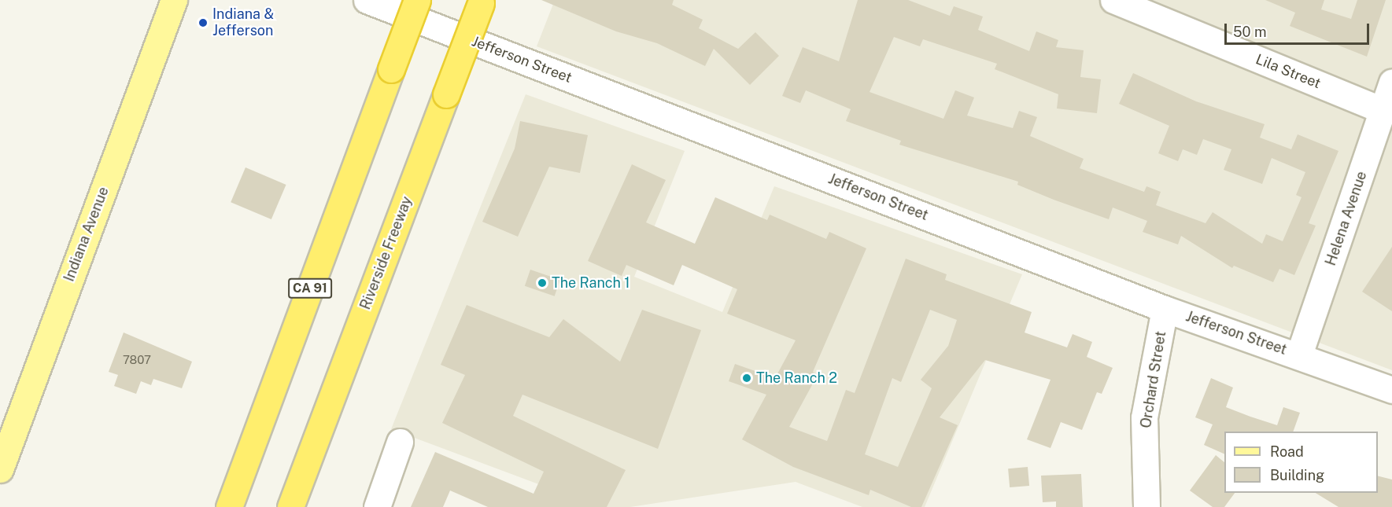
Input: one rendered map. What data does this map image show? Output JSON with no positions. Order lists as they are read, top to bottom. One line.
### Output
{"streets":{"highway":["Riverside Freeway","CA 91"],"main road":["Indiana Avenue"],"street":["Jefferson Street","Lila Street","Helena Avenue","Orchard Street"]},"crossings":[["Jefferson Street","Helena Avenue"],["Jefferson Street","Orchard Street"],["Lila Street","Helena Avenue"]],"places":["Indiana & Jefferson","The Ranch 1","The Ranch 2"],"house_numbers":["7807"],"legend":["Road","Building"],"scale_bar":"50 m"}
